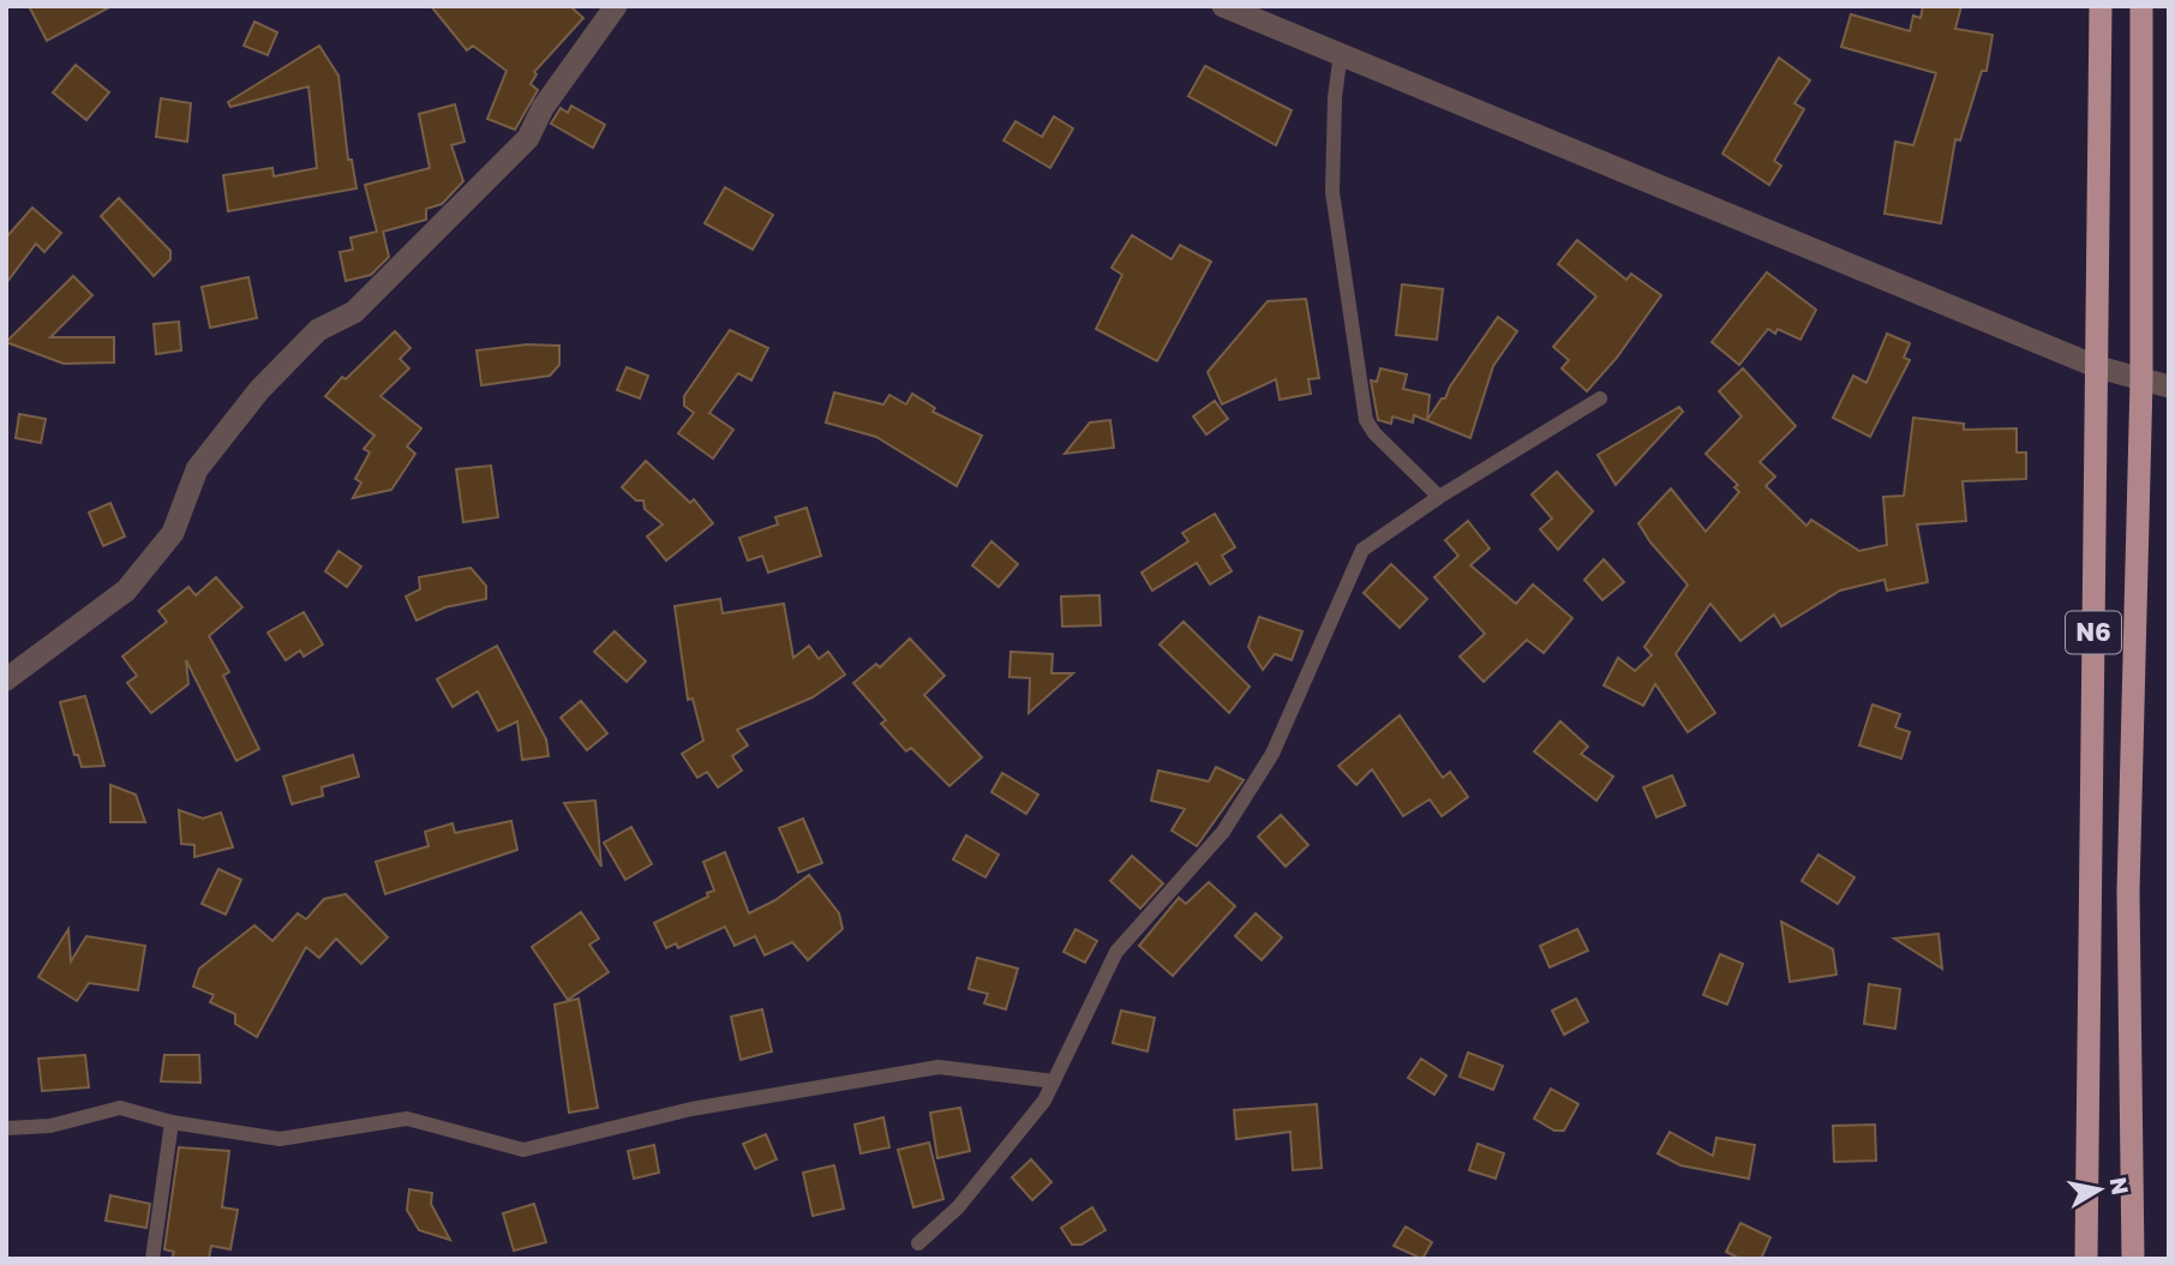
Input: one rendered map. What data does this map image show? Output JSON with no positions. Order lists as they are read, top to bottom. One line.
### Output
{"streets":{"highway":["N6"]},"north":"right"}
